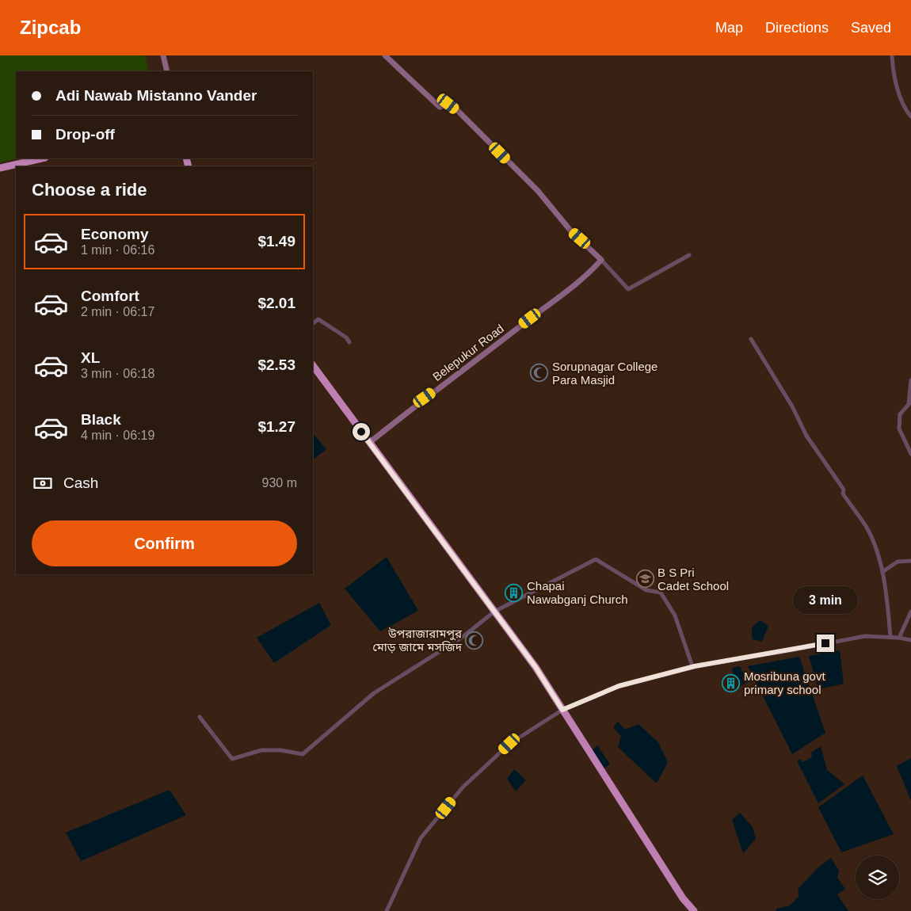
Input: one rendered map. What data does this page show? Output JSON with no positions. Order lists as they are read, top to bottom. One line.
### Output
{"streets":{"street":["Belepukur Road"]},"places":{"mosque":["Sorupnagar College Para Masjid","উপরাজারামপুর মোড় জামে মসজিদ"],"school or university":["B S Pri Cadet School"],"building":["Chapai Nawabganj Church","Mosribuna govt primary school"]},"page":{"header":"Zipcab","nav":["Map","Directions","Saved"],"banner":["Adi Nawab Mistanno Vander","Drop-off"],"heading":"Choose a ride","list":[{"name":"Economy","note":"1 min · 06:16","value":"$1.49"},{"name":"Comfort","note":"2 min · 06:17","value":"$2.01"},{"name":"XL","note":"3 min · 06:18","value":"$2.53"},{"name":"Black","note":"4 min · 06:19","value":"$1.27"}],"pay":["Cash","930 m"],"buttons":"Confirm","bubble":"3 min"}}
